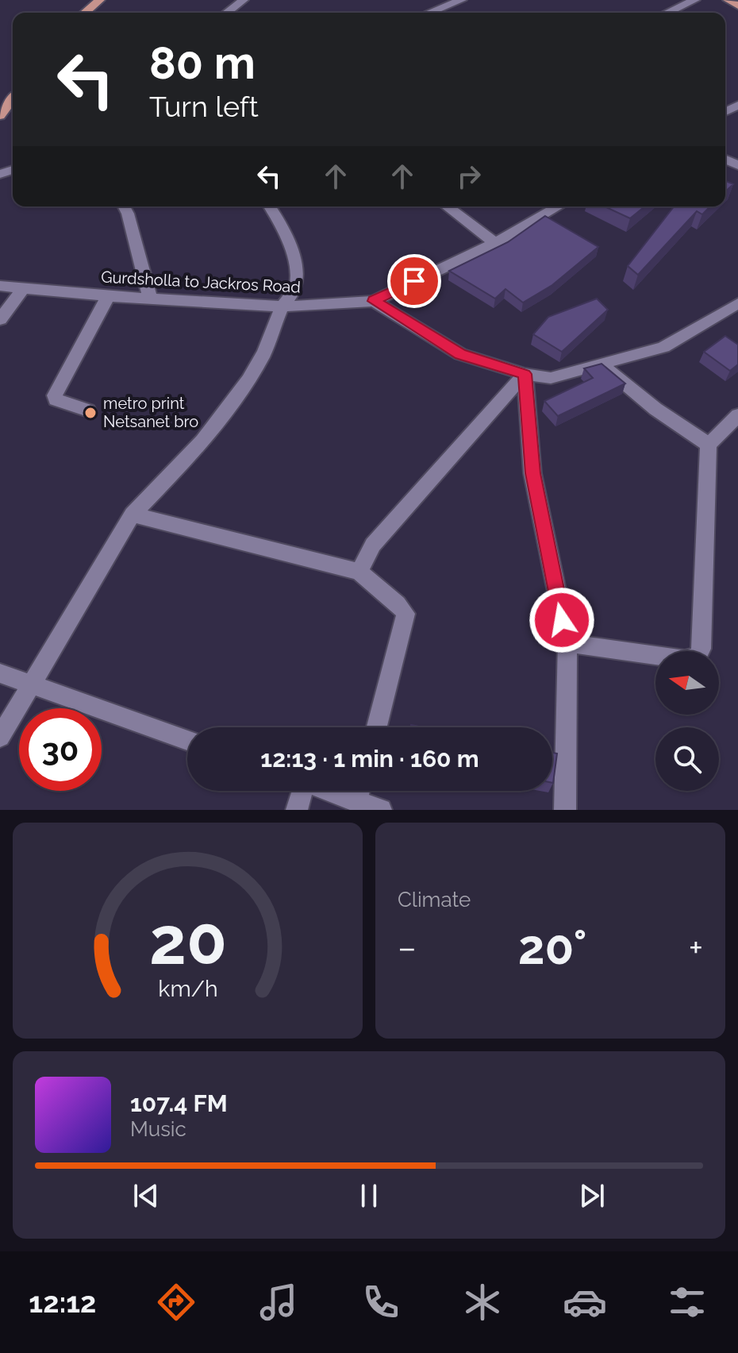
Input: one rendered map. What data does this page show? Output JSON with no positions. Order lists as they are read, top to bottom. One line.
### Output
{"streets":{"street":["Gurdsholla to Jackros Road"]},"places":["metro print Netsanet bro"],"north":"left","page":{"turn":["80 m","Turn left"],"limit":"30","trip":"12:13 · 1 min · 160 m","tile":"Climate","heat":["−","20°","+"],"song":["107.4 FM","Music"],"tabs":"12:12","gauge":["20","km/h"]}}
